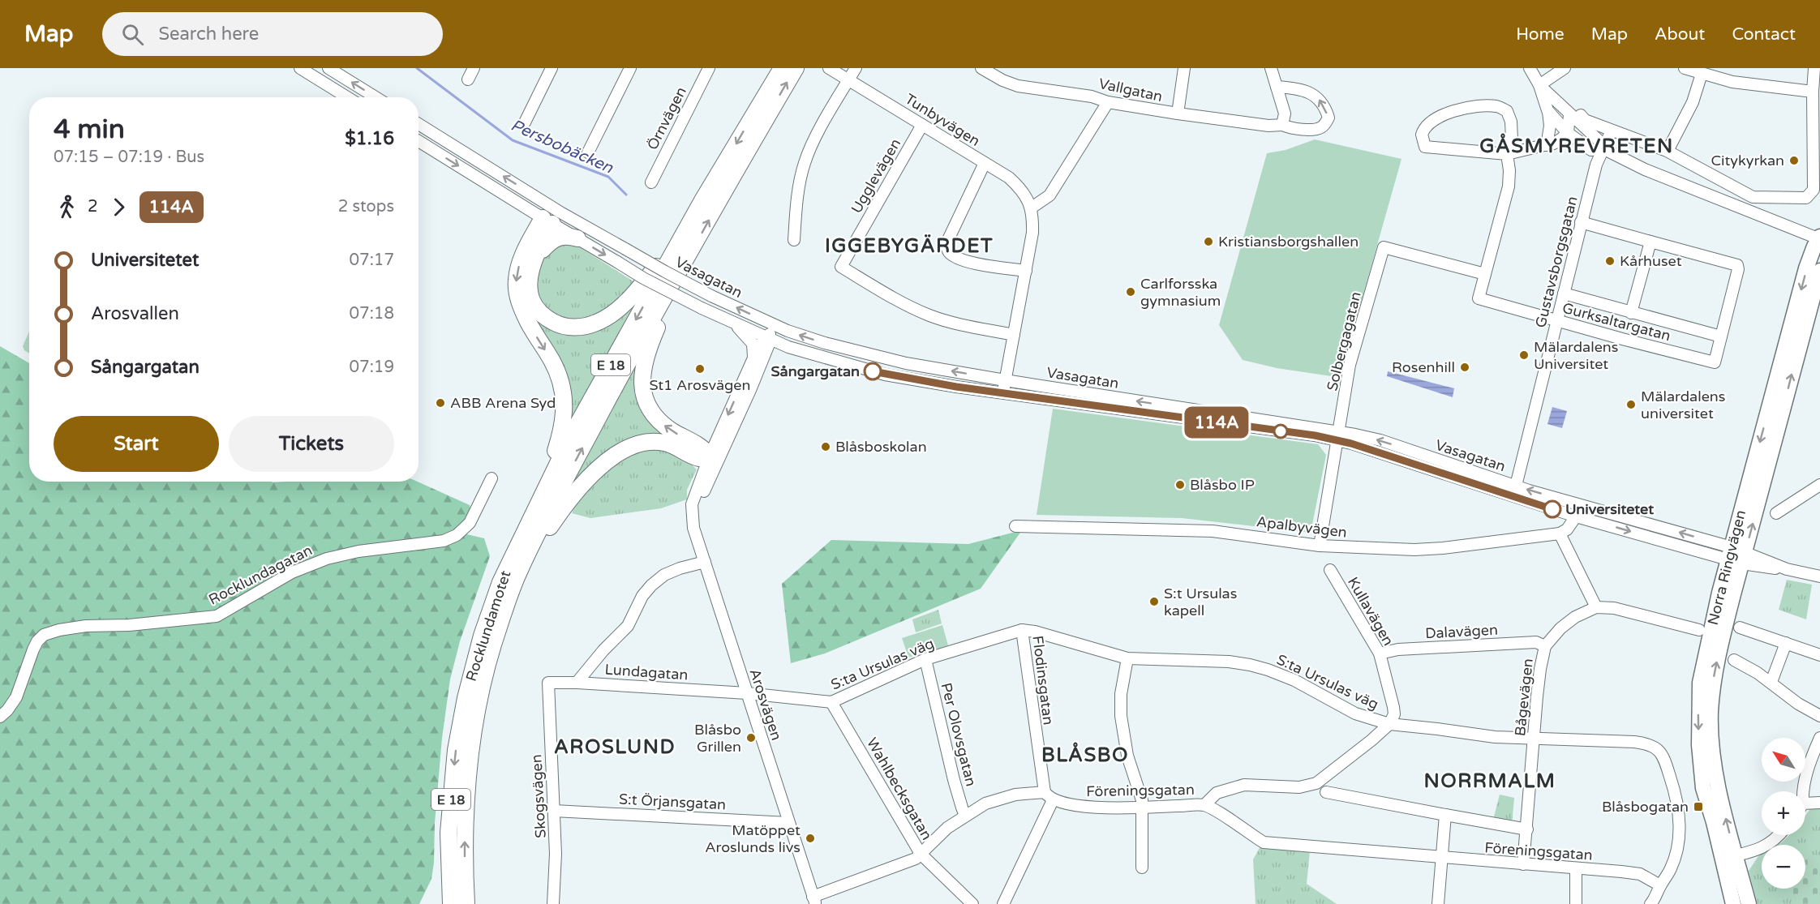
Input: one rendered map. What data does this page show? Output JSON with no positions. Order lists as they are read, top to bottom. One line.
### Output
{"streets":{"highway":["E 18","Rocklundamotet"],"main road":["Norra Ringvägen"],"street":["Vallgatan","Örnvägen","Tunbyvägen","Ugglevägen","Gustavsborgsgatan","Vasagatan","Gurksaltargatan","Solbergagatan","Apalbyvägen","Rocklundagatan","Kullavägen","Dalavägen","S:ta Ursulas väg","Lundagatan","Flodinsgatan","Bågevägen","Arosvägen","Per Olovsgatan","Wahlbecksgatan","Föreningsgatan","Skogsvägen","S:t Örjansgatan"]},"crossings":[["Tunbyvägen","Ugglevägen"],["Gustavsborgsgatan","Vasagatan"],["Gustavsborgsgatan","Gurksaltargatan"],["Vasagatan","Solbergagatan"],["Vasagatan","E 18"],["Vasagatan","Norra Ringvägen"],["Vasagatan","Arosvägen"],["Gurksaltargatan","Solbergagatan"],["Solbergagatan","Apalbyvägen"],["E 18","Rocklundamotet"],["E 18","Arosvägen"],["Kullavägen","Dalavägen"],["Kullavägen","S:ta Ursulas väg"],["Dalavägen","Bågevägen"],["S:ta Ursulas väg","Lundagatan"],["S:ta Ursulas väg","Flodinsgatan"],["S:ta Ursulas väg","Bågevägen"],["S:ta Ursulas väg","Arosvägen"],["S:ta Ursulas väg","Per Olovsgatan"],["S:ta Ursulas väg","Wahlbecksgatan"],["S:ta Ursulas väg","Föreningsgatan"],["Lundagatan","Arosvägen"],["Lundagatan","Skogsvägen"],["Bågevägen","Föreningsgatan"],["Arosvägen","S:t Örjansgatan"],["Skogsvägen","S:t Örjansgatan"]],"districts":["GÅSMYREVRETEN","IGGEBYGÄRDET","AROSLUND","BLÅSBO","NORRMALM"],"water":["Persbobäcken"],"places":{"other":["Citykyrkan","Kristiansborgshallen","Kårhuset","Carlforsska gymnasium","Mälardalens Universitet","Rosenhill","St1 Arosvägen","Sångargatan","ABB Arena Syd","Mälardalens universitet","Blåsboskolan","Blåsbo IP","Universitetet","S:t Ursulas kapell","Blåsbo Grillen","Matöppet Aroslunds livs"],"transit":["Blåsbogatan"]},"lines":["bus line 114A"],"north":"top left","page":{"header":"Map","search":"Search here","nav":["Home","Map","About","Contact"],"on_map":"114A","heading":["4 min","07:15 – 07:19 · Bus","$1.16"],"legs":["2","114A","2 stops"],"list":[{"name":"Universitetet","value":"07:17"},{"name":"Arosvallen","value":"07:18"},{"name":"Sångargatan","value":"07:19"}],"buttons":["Start","Tickets"],"map_buttons":["+","−"]}}
